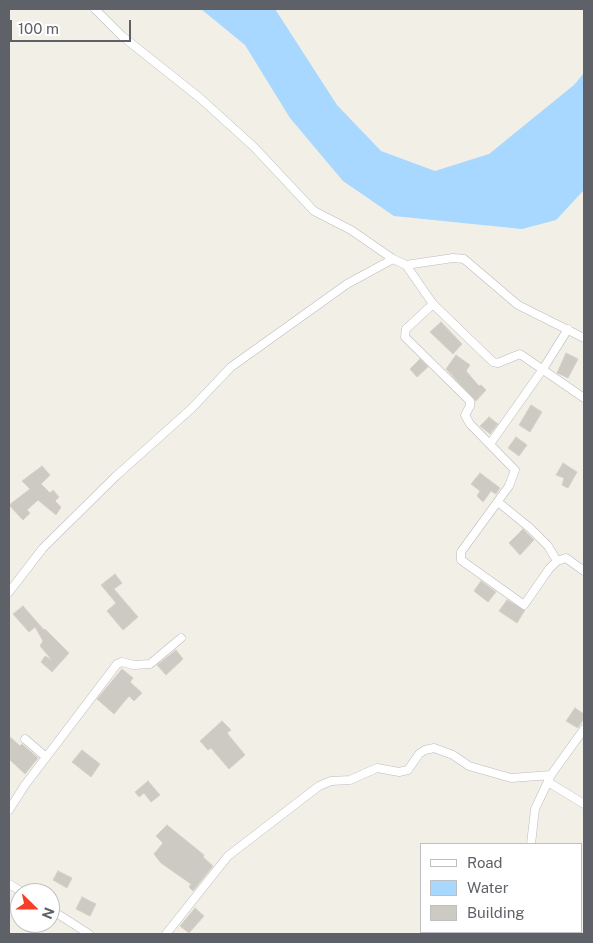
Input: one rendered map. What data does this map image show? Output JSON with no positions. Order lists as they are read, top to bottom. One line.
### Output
{"legend":["Road","Water","Building"],"scale_bar":"100 m","north":"right"}
